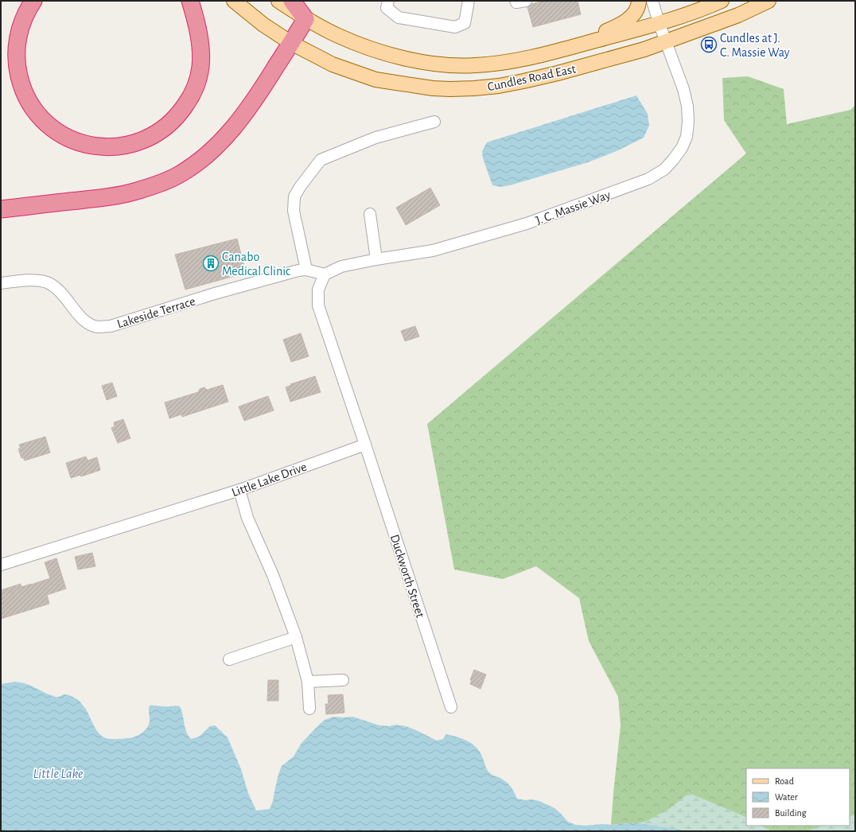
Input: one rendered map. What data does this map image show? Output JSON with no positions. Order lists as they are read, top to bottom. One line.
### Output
{"streets":{"main road":["Cundles Road East"],"street":["J. C. Massie Way","Lakeside Terrace","Little Lake Drive","Duckworth Street"]},"crossings":[["Cundles Road East","J. C. Massie Way"],["J. C. Massie Way","Lakeside Terrace"],["Little Lake Drive","Duckworth Street"]],"water":["Little Lake"],"places":{"bus stop":["Cundles at J. C. Massie Way"],"building":["Canabo Medical Clinic"]},"legend":["Road","Water","Building"]}
